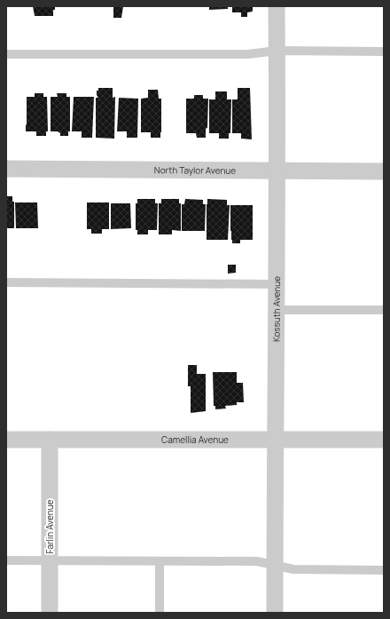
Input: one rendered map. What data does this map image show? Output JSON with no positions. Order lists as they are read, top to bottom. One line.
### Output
{"streets":{"street":["North Taylor Avenue","Kossuth Avenue","Camellia Avenue","Farlin Avenue"]},"crossings":[["North Taylor Avenue","Kossuth Avenue"],["Kossuth Avenue","Camellia Avenue"],["Camellia Avenue","Farlin Avenue"]]}
